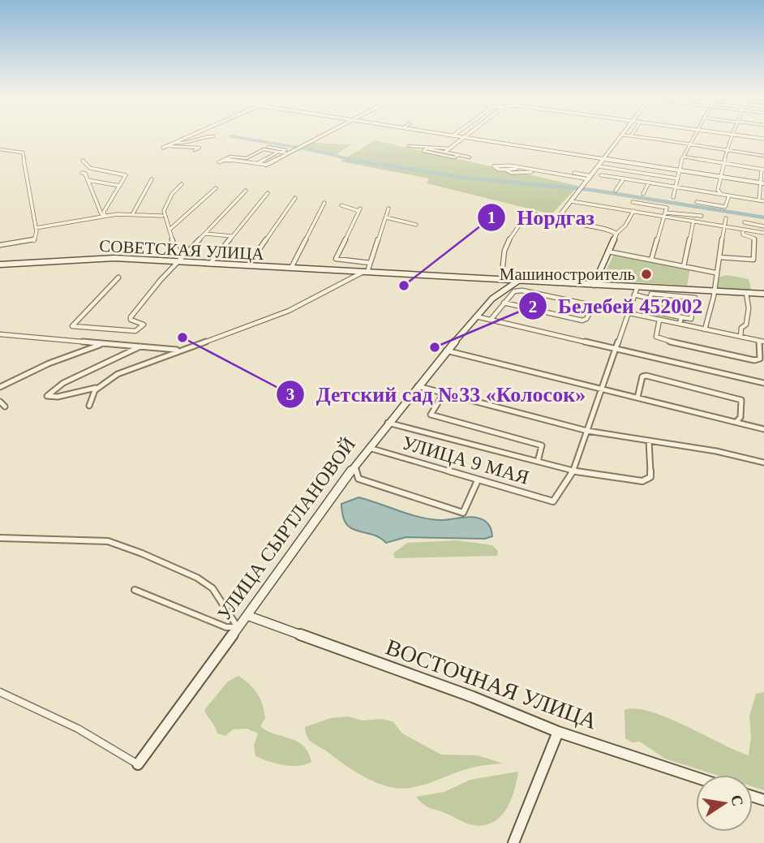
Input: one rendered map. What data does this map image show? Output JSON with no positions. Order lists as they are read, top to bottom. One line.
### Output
{"streets":{"street":["СОВЕТСКАЯ УЛИЦА","УЛИЦА 9 МАЯ","УЛИЦА СЫРТЛАНОВОЙ","ВОСТОЧНАЯ УЛИЦА"]},"crossings":[["СОВЕТСКАЯ УЛИЦА","УЛИЦА СЫРТЛАНОВОЙ"],["УЛИЦА 9 МАЯ","УЛИЦА СЫРТЛАНОВОЙ"],["УЛИЦА СЫРТЛАНОВОЙ","ВОСТОЧНАЯ УЛИЦА"]],"places":["Машиностроитель","Нордгаз","Детский сад №33 «Колосок»","Белебей 452002"],"north":"right"}
